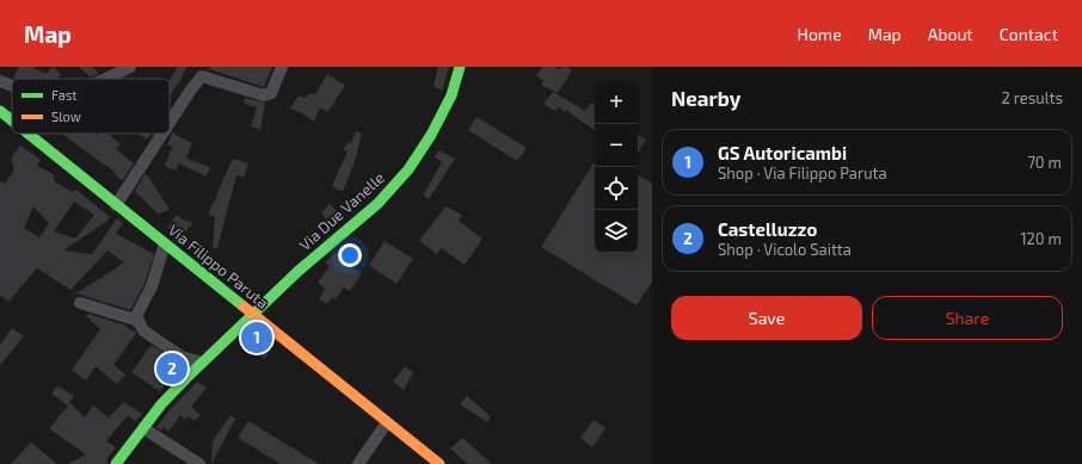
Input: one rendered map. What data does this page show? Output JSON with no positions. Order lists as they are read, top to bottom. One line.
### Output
{"streets":{"street":["Via Due Vanelle","Via Filippo Paruta"]},"crossings":[["Via Due Vanelle","Via Filippo Paruta"]],"legend":["Fast","Slow"],"page":{"header":"Map","nav":["Home","Map","About","Contact"],"heading":["Nearby","2 results"],"map_buttons":["+","−"],"list":[{"mark":"1","name":"GS Autoricambi","note":"Shop · Via Filippo Paruta","value":"70 m"},{"mark":"2","name":"Castelluzzo","note":"Shop · Vicolo Saitta","value":"120 m"}],"buttons":["Save","Share"],"pins":["1","2"]}}
